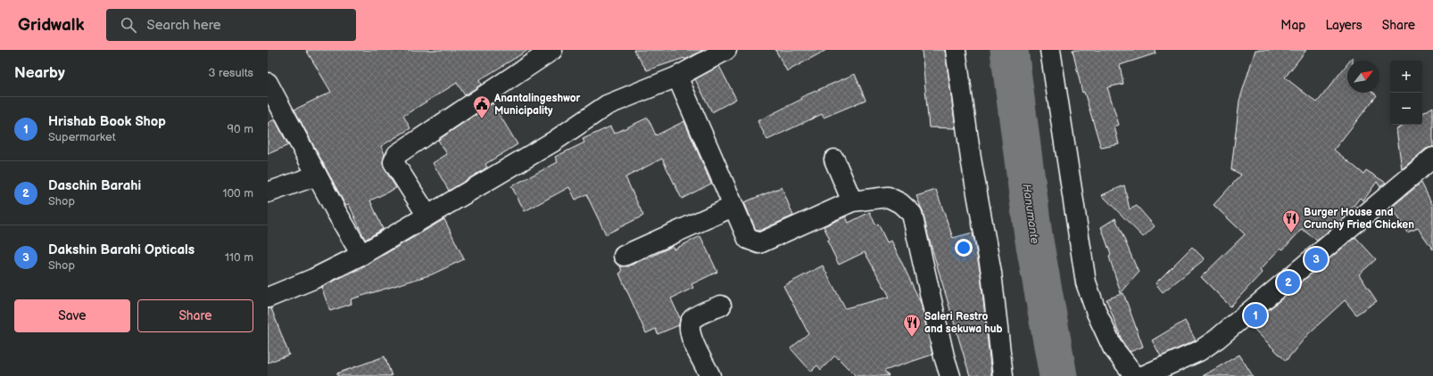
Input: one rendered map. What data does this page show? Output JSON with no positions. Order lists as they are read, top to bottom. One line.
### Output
{"water":["Hanumante"],"places":{"public building":["Anantalingeshwor Municipality"],"restaurant":["Burger House and Crunchy Fried Chicken","Saleri Restro and sekuwa hub"]},"north":"top right","page":{"header":"Gridwalk","search":"Search here","nav":["Map","Layers","Share"],"heading":["Nearby","3 results"],"map_buttons":["+","−"],"list":[{"mark":"1","name":"Hrishab Book Shop","note":"Supermarket","value":"90 m"},{"mark":"2","name":"Daschin Barahi","note":"Shop","value":"100 m"},{"mark":"3","name":"Dakshin Barahi Opticals","note":"Shop","value":"110 m"}],"pins":["3","2","1"],"buttons":["Save","Share"]}}
